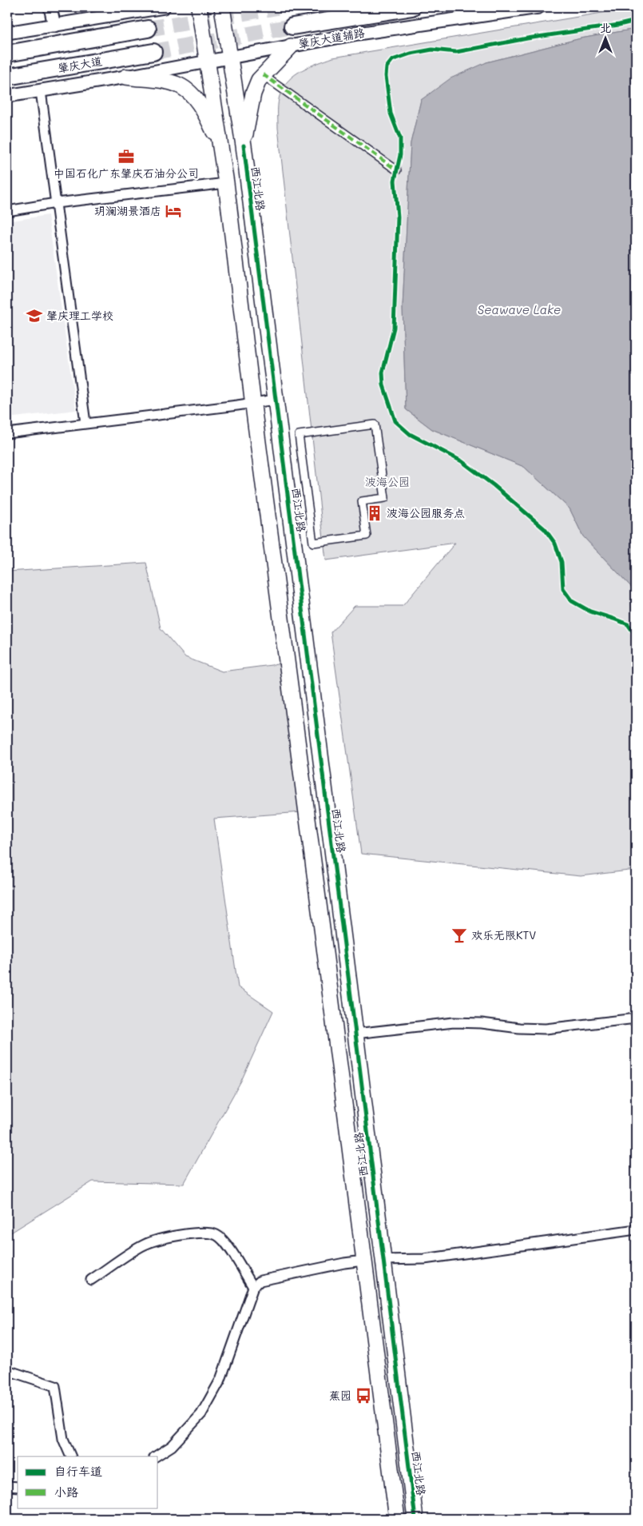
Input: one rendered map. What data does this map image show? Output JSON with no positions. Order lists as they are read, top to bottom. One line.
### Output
{"streets":{"highway":["肇庆大道"],"main road":["西江北路"],"street":["肇庆大道辅路"]},"crossings":[["肇庆大道辅路","西江北路"]],"water":["Seawave Lake"],"parks":["波海公园"],"places":{"office":["中国石化广东肇庆石油分公司"],"hotel":["玥澜湖景酒店"],"school or university":["肇庆理工学校"],"building":["波海公园服务点"],"bar":["欢乐无限KTV"],"bus stop":["蕉园"]},"legend":["自行车道","小路"],"north":"top"}
